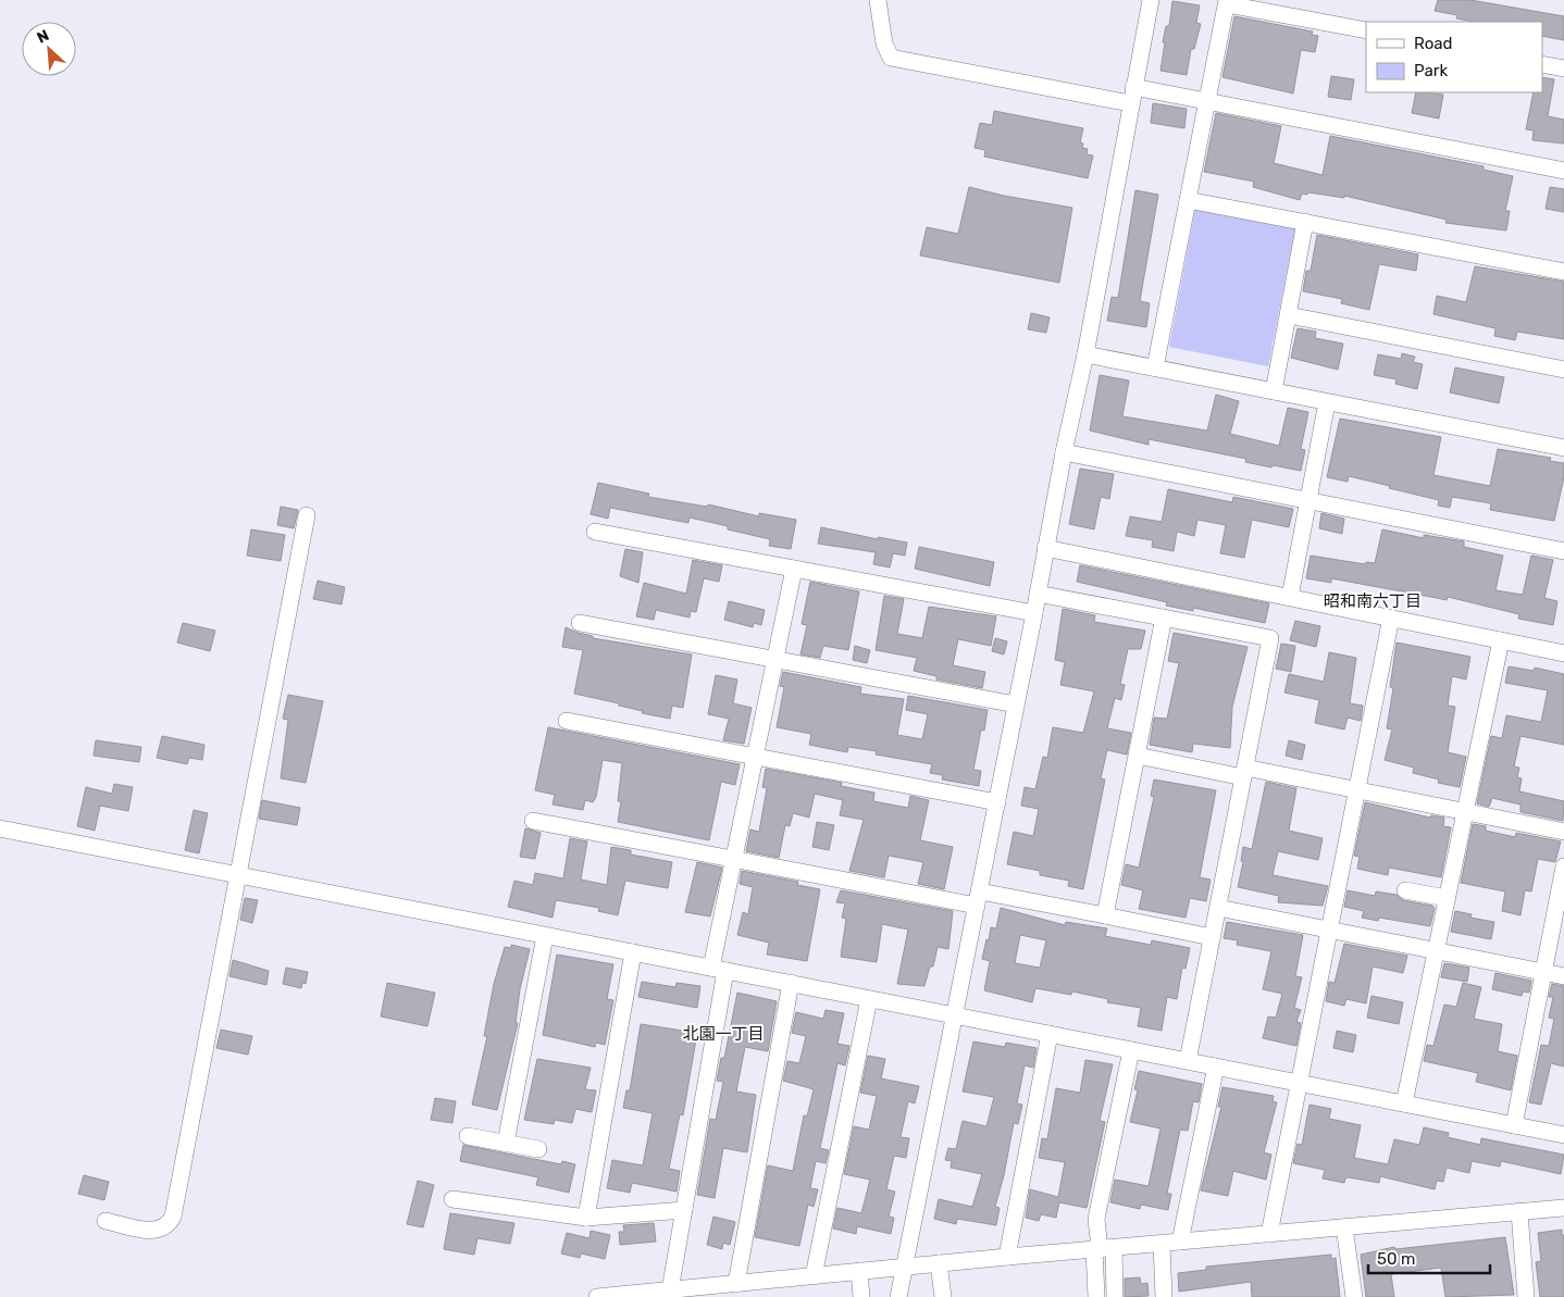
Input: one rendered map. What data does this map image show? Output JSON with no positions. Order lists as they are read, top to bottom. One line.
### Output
{"districts":["昭和南六丁目","北園一丁目"],"legend":["Road","Park"],"scale_bar":"50 m","north":"top left"}
